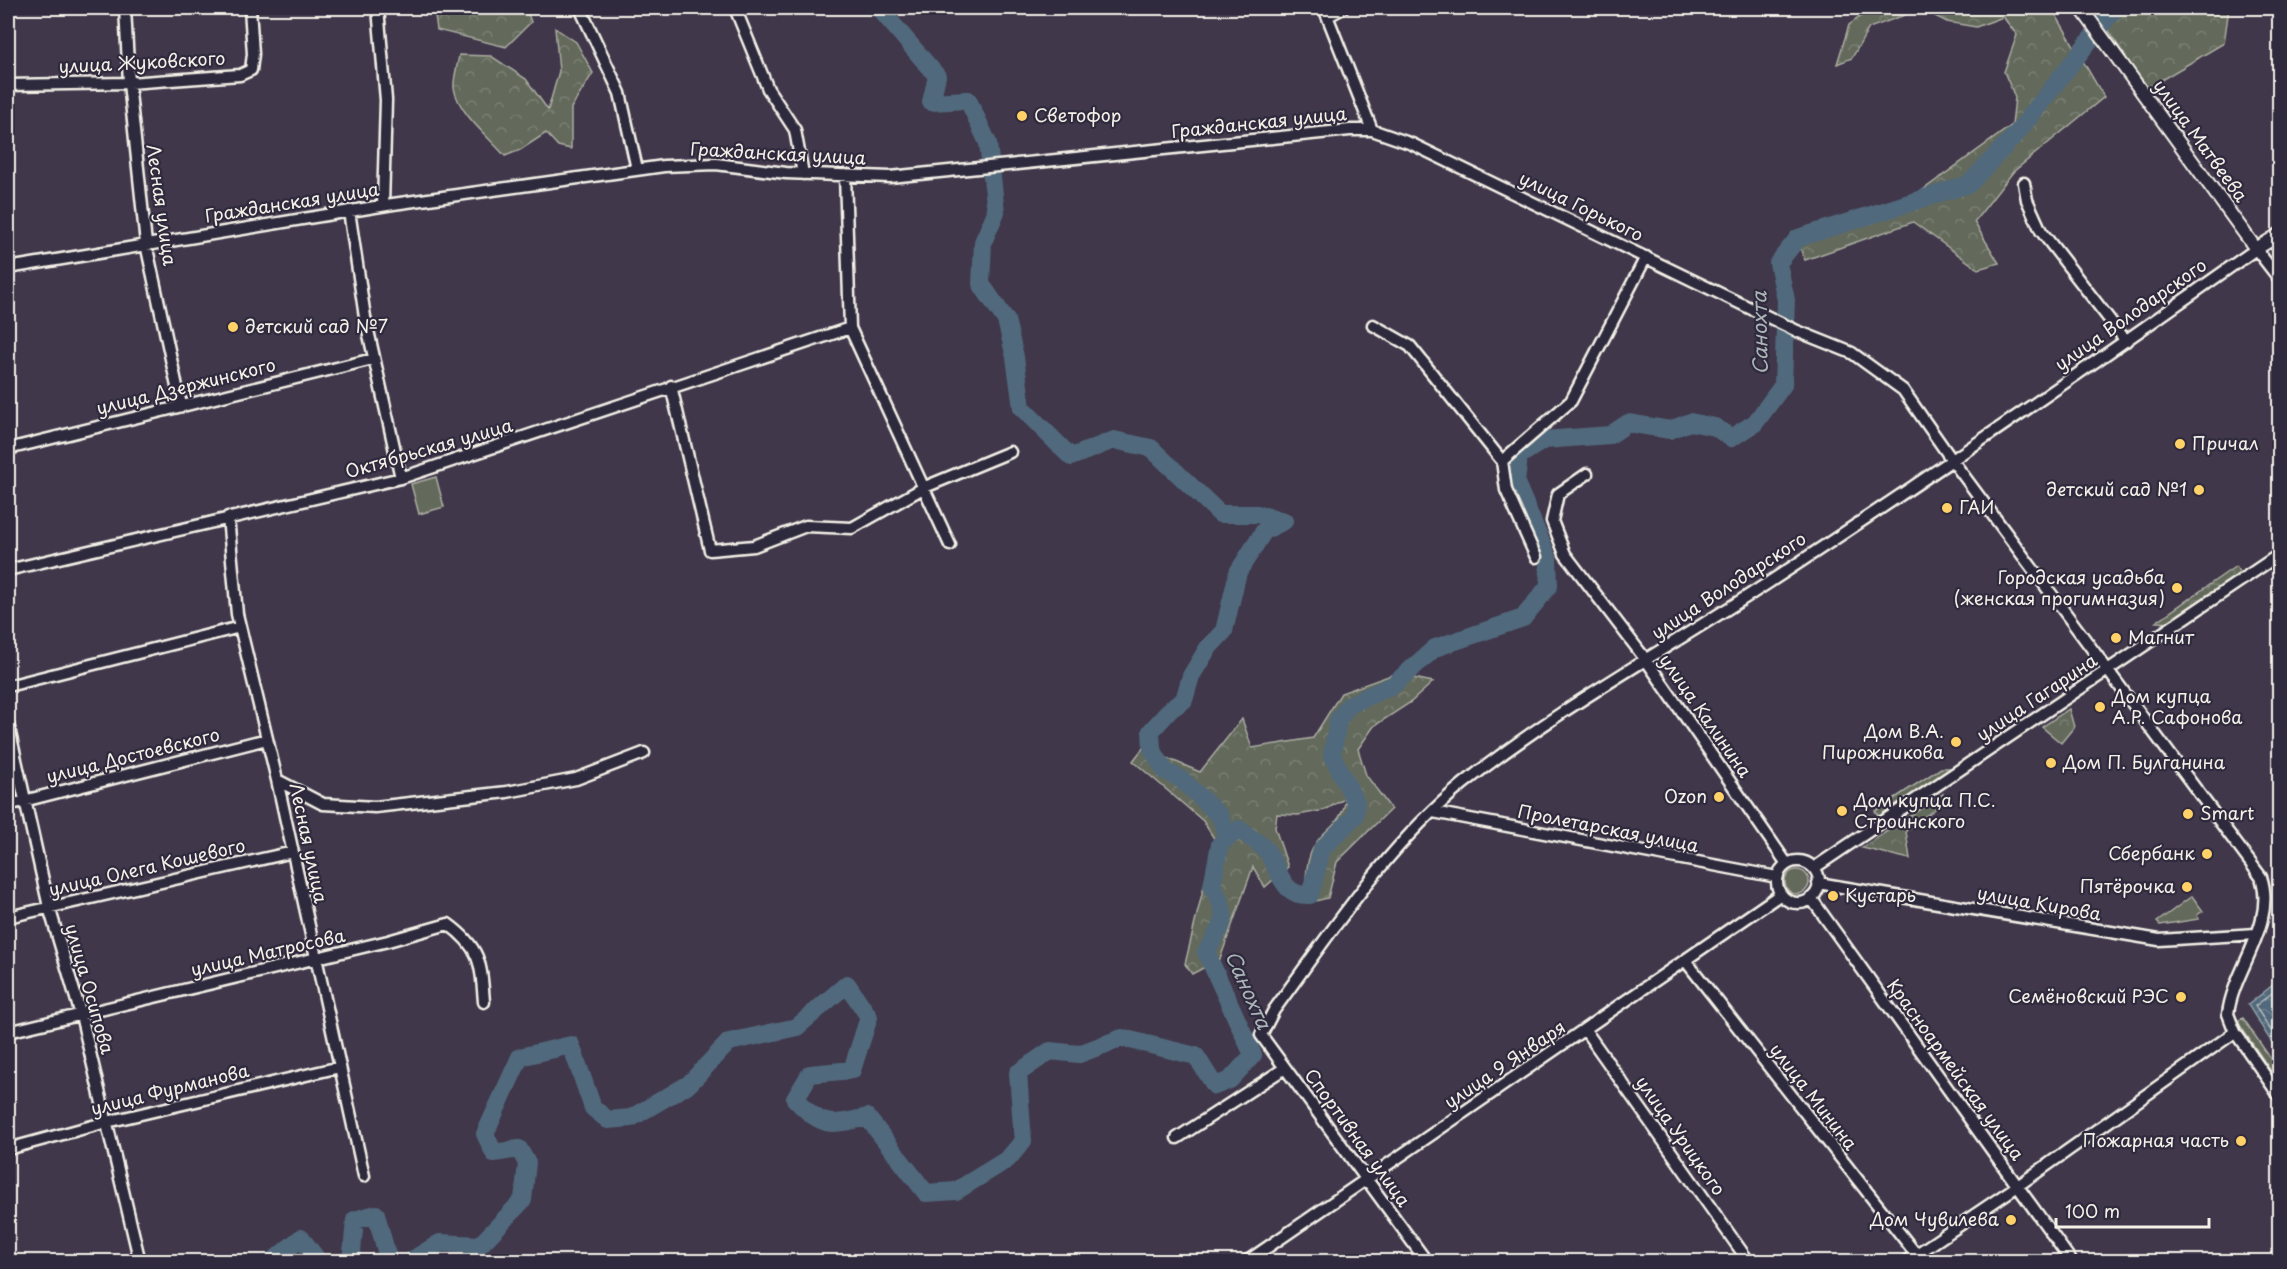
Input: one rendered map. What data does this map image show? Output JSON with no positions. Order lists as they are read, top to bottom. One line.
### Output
{"streets":{"main road":["улица Матвеева","улица Володарского"],"street":["улица Жуковского","Гражданская улица","Лесная улица","улица Горького","улица Дзержинского","Октябрьская улица","улица Гагарина","улица Калинина","улица Достоевского","Пролетарская улица","улица Олега Кошевого","улица Кирова","улица Матросова","улица Осипова","улица 9 Января","Красноармейская улица","улица Фурманова","улица Минина","улица Урицкого","Спортивная улица"]},"crossings":[["улица Жуковского","Лесная улица"],["Гражданская улица","Лесная улица"],["Гражданская улица","улица Горького"],["улица Матвеева","улица Володарского"],["Лесная улица","улица Дзержинского"],["Лесная улица","Октябрьская улица"],["Лесная улица","улица Достоевского"],["Лесная улица","улица Олега Кошевого"],["Лесная улица","улица Матросова"],["Лесная улица","улица Фурманова"],["улица Горького","улица Володарского"],["улица Горького","улица Гагарина"],["улица Горького","улица Кирова"],["улица Володарского","улица Калинина"],["улица Володарского","Пролетарская улица"],["улица Володарского","Спортивная улица"],["улица Гагарина","улица Калинина"],["улица Гагарина","Пролетарская улица"],["улица Гагарина","улица Кирова"],["улица Гагарина","улица 9 Января"],["улица Гагарина","Красноармейская улица"],["улица Калинина","Пролетарская улица"],["улица Калинина","улица Кирова"],["улица Калинина","улица 9 Января"],["улица Калинина","Красноармейская улица"],["улица Достоевского","улица Осипова"],["Пролетарская улица","улица Кирова"],["Пролетарская улица","улица 9 Января"],["Пролетарская улица","Красноармейская улица"],["улица Олега Кошевого","улица Осипова"],["улица Кирова","улица 9 Января"],["улица Кирова","Красноармейская улица"],["улица Матросова","улица Осипова"],["улица Осипова","улица Фурманова"],["улица 9 Января","Красноармейская улица"],["улица 9 Января","улица Минина"],["улица 9 Января","улица Урицкого"],["улица 9 Января","Спортивная улица"]],"water":["Санохта"],"places":["Светофор","детский сад №7","Причал","детский сад №1","ГАИ","Городская усадьба (женская прогимназия)","Магнит","Дом купца А.Р. Сафонова","Дом В.А. Пирожникова","Дом П. Булганина","Ozon","Дом купца П.С. Строинского","Smart","Сбербанк","Пятёрочка","Кустарь","Семёновский РЭС","Пожарная часть","Дом Чувилева"],"scale_bar":"100 m"}
